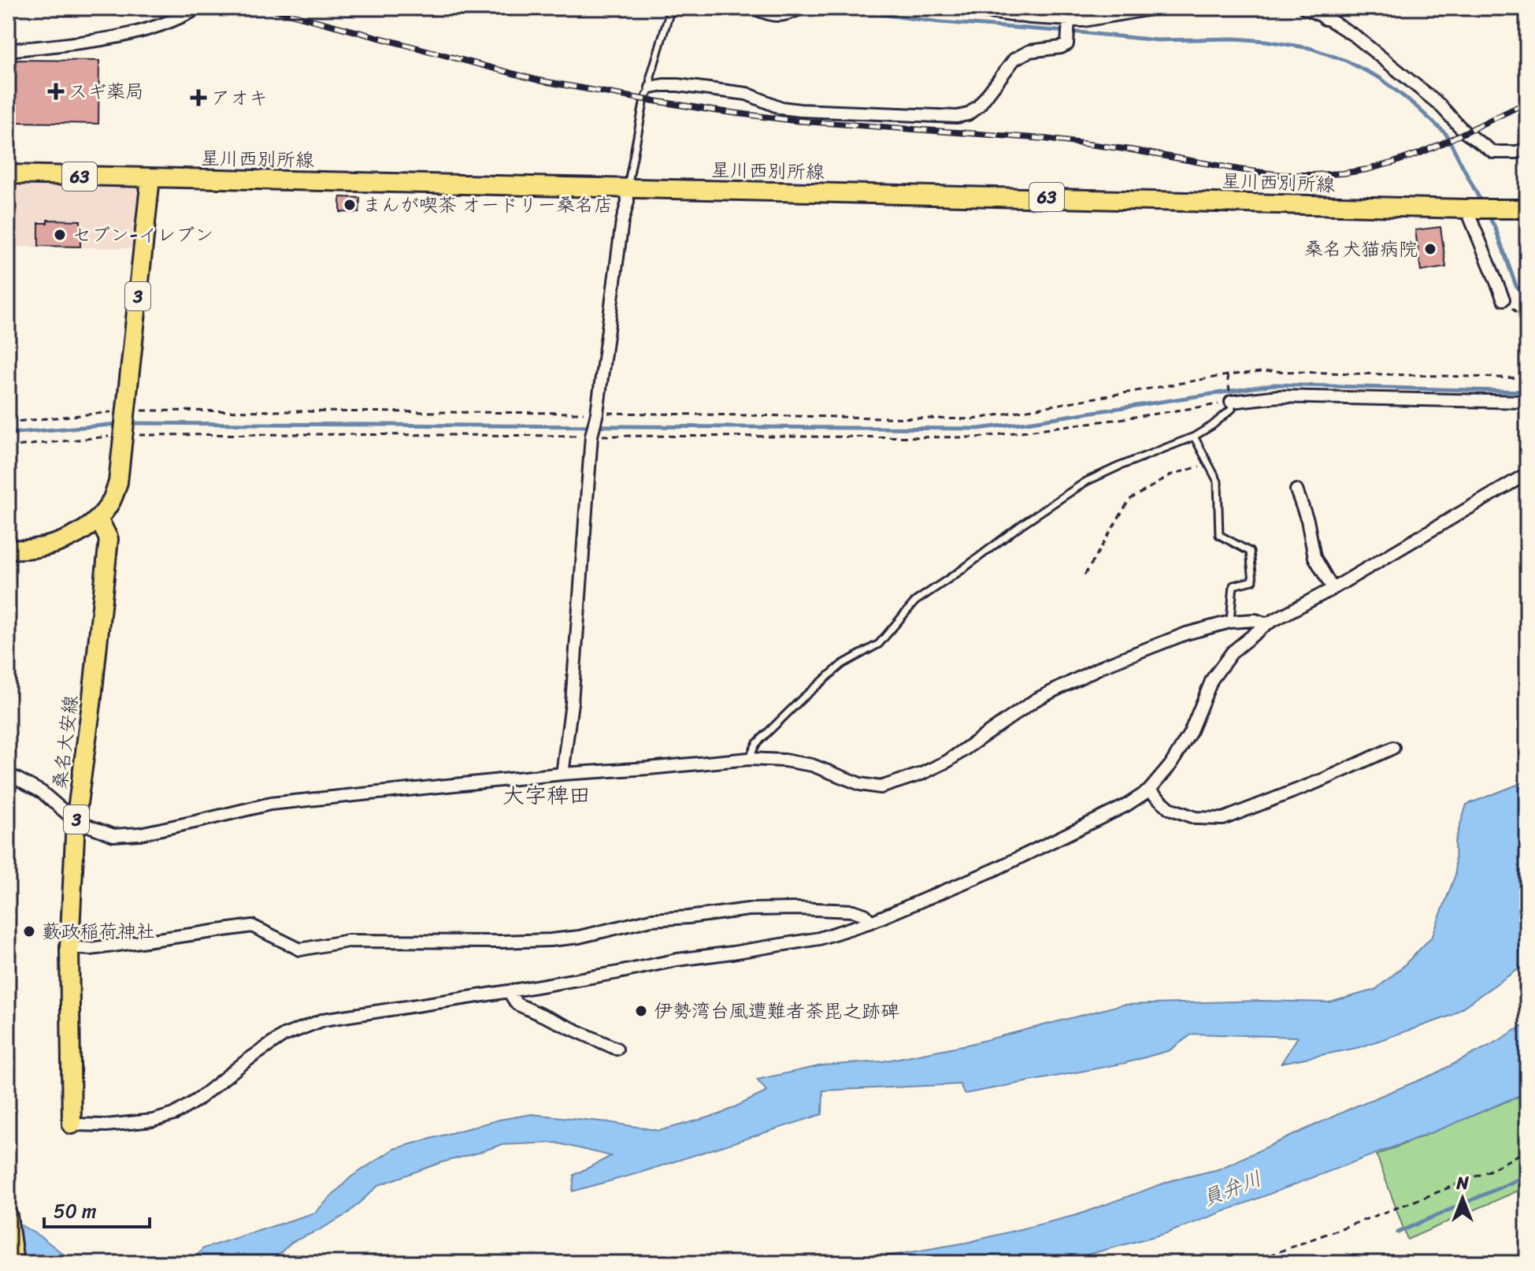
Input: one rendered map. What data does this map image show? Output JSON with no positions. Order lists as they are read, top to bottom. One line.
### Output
{"streets":{"main road":["星川西別所線","63","3","桑名大安線"]},"crossings":[["星川西別所線","3"],["3","桑名大安線"]],"districts":["大字稗田"],"water":["員弁川"],"places":{"health":["スギ薬局","アオキ"],"other":["まんが喫茶 オードリー桑名店","セブン-イレブン","桑名犬猫病院","藪政稲荷神社","伊勢湾台風遭難者荼毘之跡碑"]},"scale_bar":"50 m","north":"top"}
